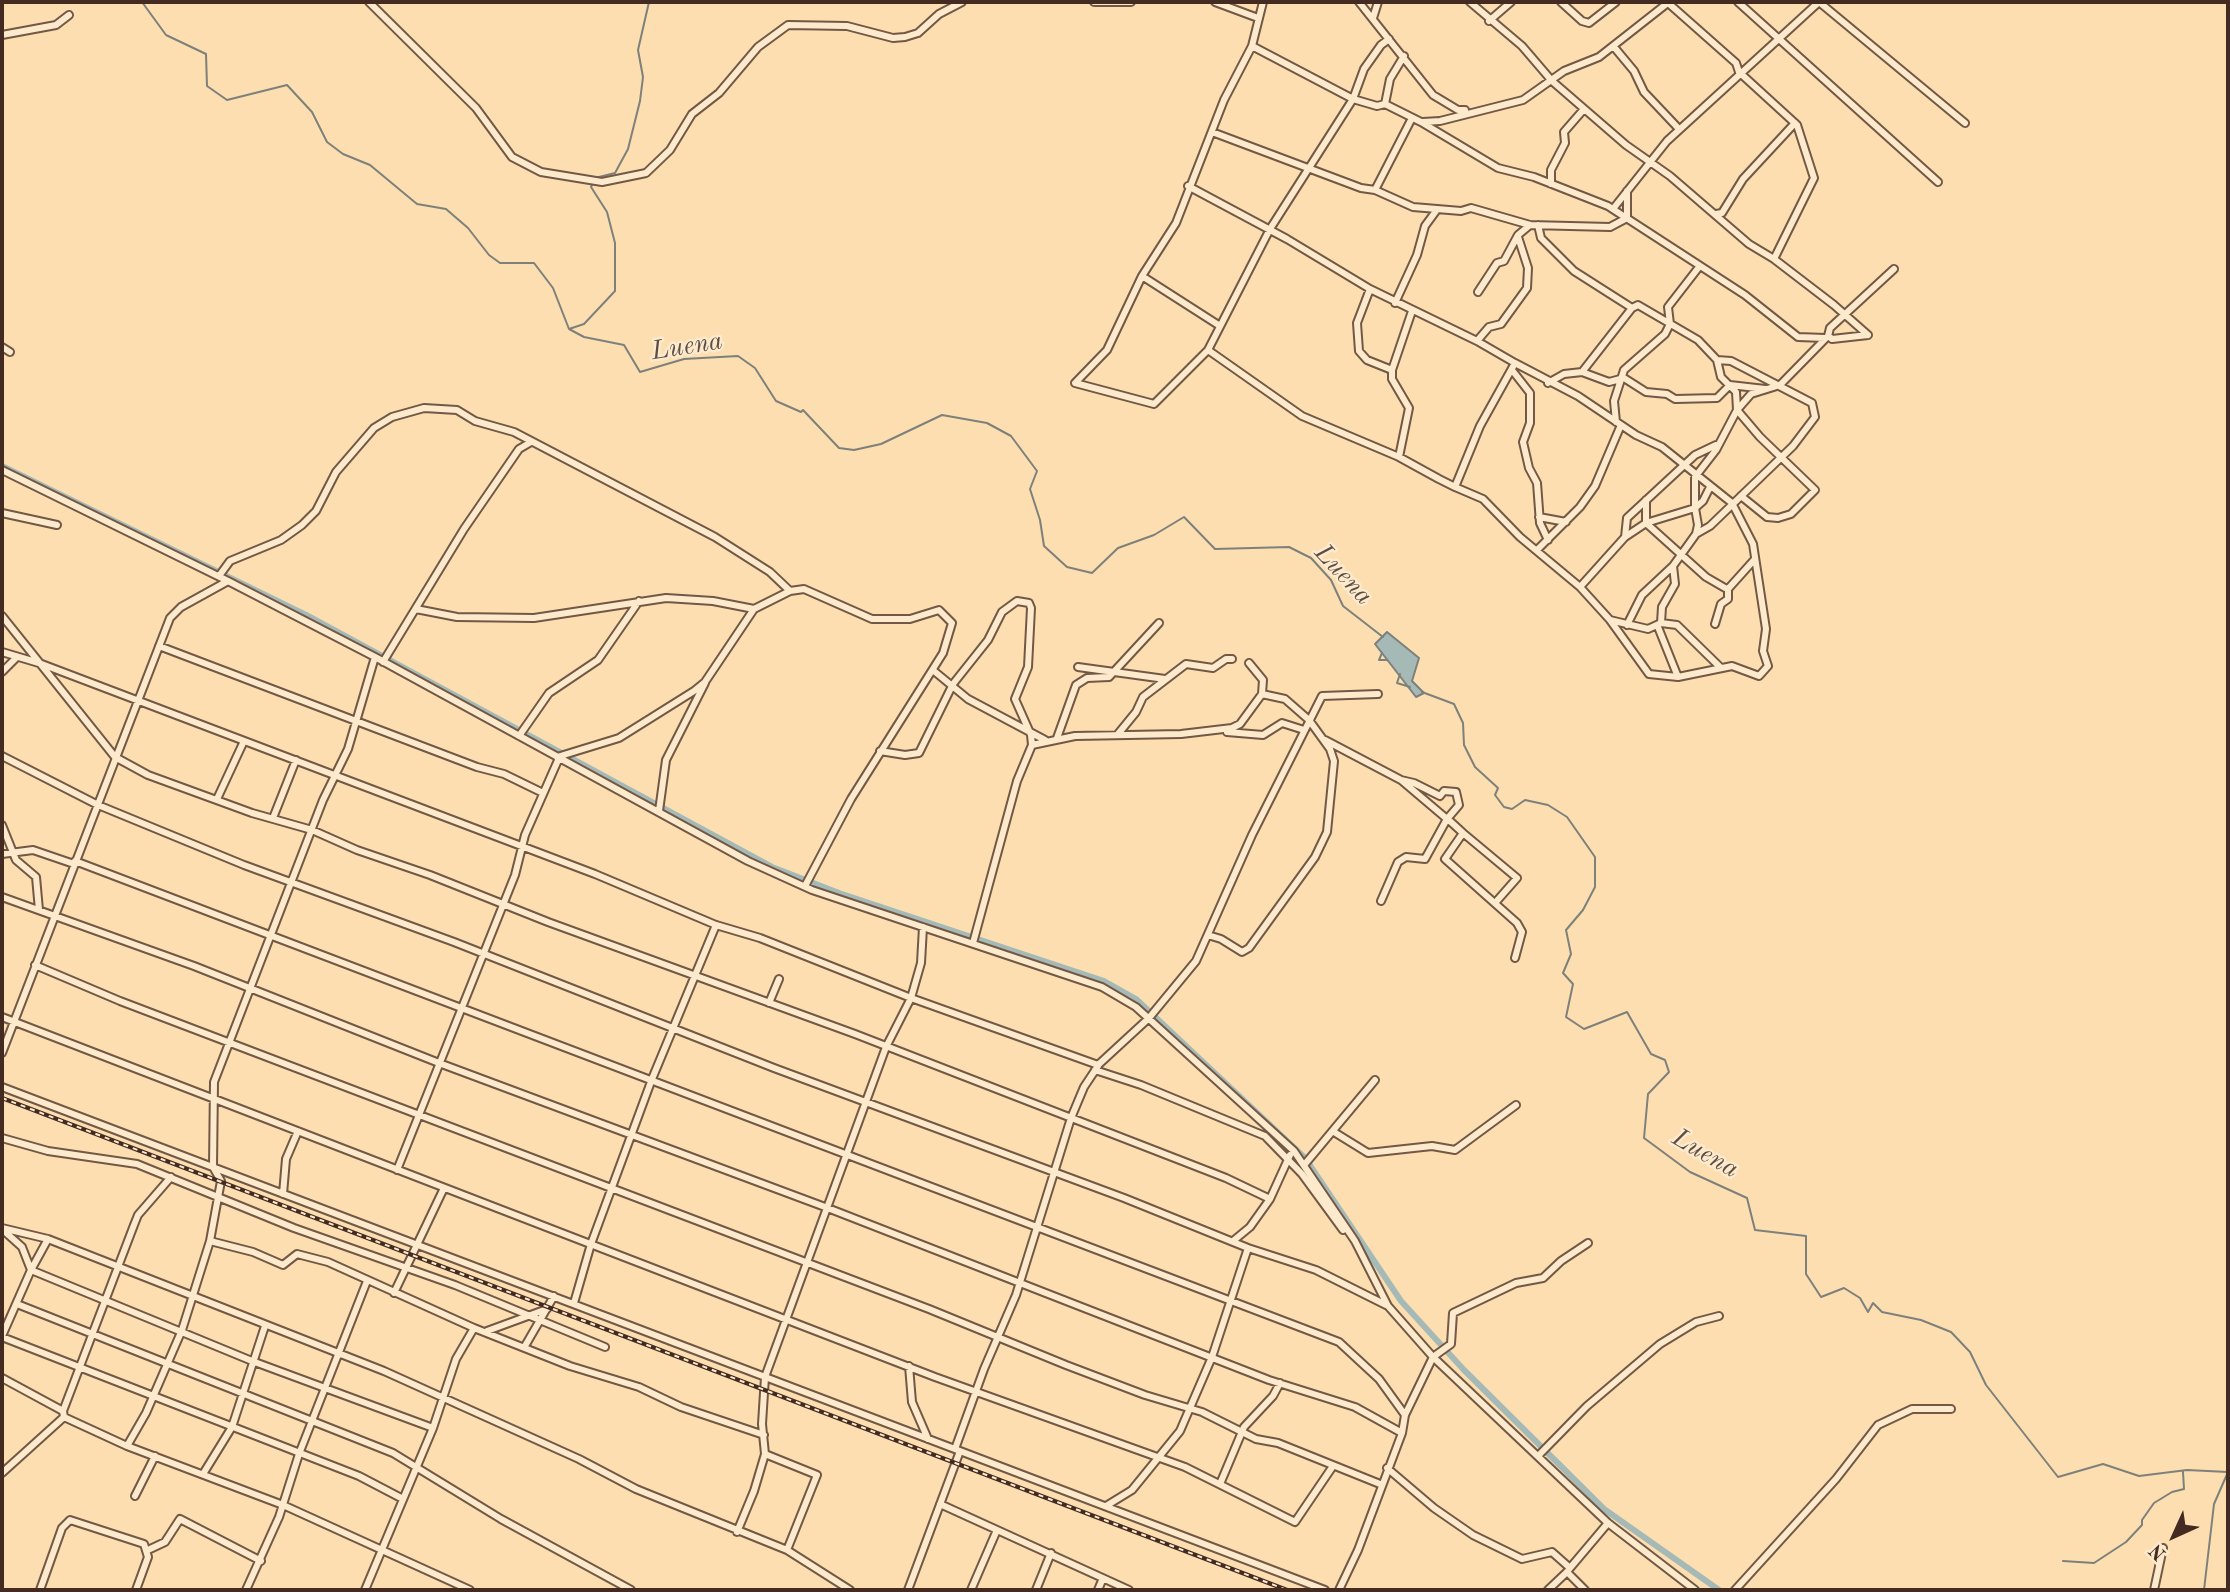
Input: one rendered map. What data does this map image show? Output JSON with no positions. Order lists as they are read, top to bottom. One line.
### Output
{"water":["Luena"],"north":"bottom left"}
